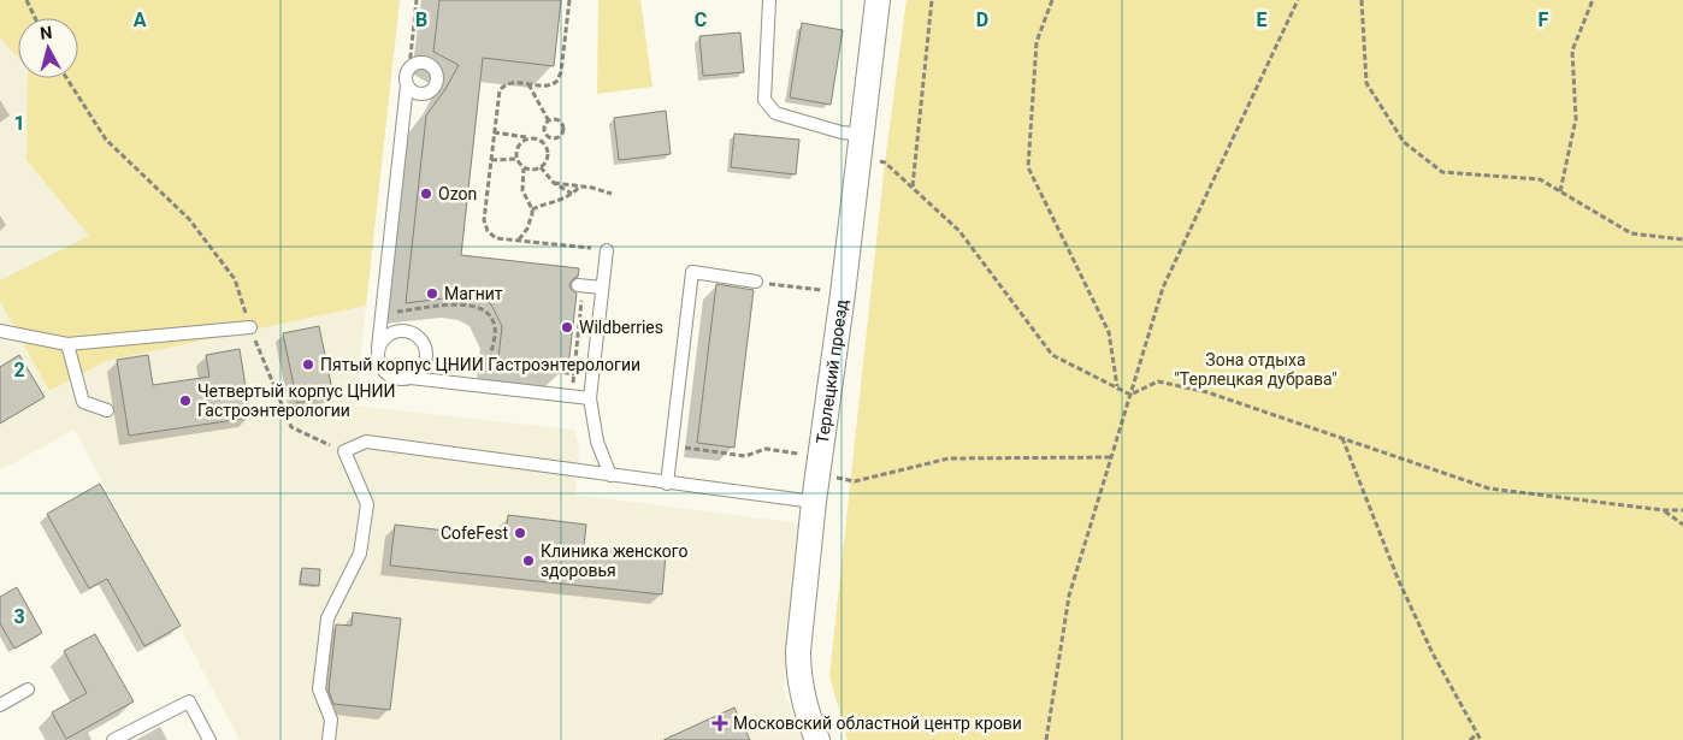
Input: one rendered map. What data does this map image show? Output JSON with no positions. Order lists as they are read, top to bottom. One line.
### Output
{"streets":{"street":["Терлецкий проезд"]},"parks":["Зона отдыха \"Терлецкая дубрава\""],"places":{"other":["Ozon","Магнит","Wildberries","Пятый корпус ЦНИИ Гастроэнтерологии","Четвертый корпус ЦНИИ Гастроэнтерологии","CofeFest","Клиника женского здоровья"],"health":["Московский областной центр крови"]},"north":"top","grid":{"columns":["A","B","C","D","E","F"],"rows":["1","2","3"]}}
